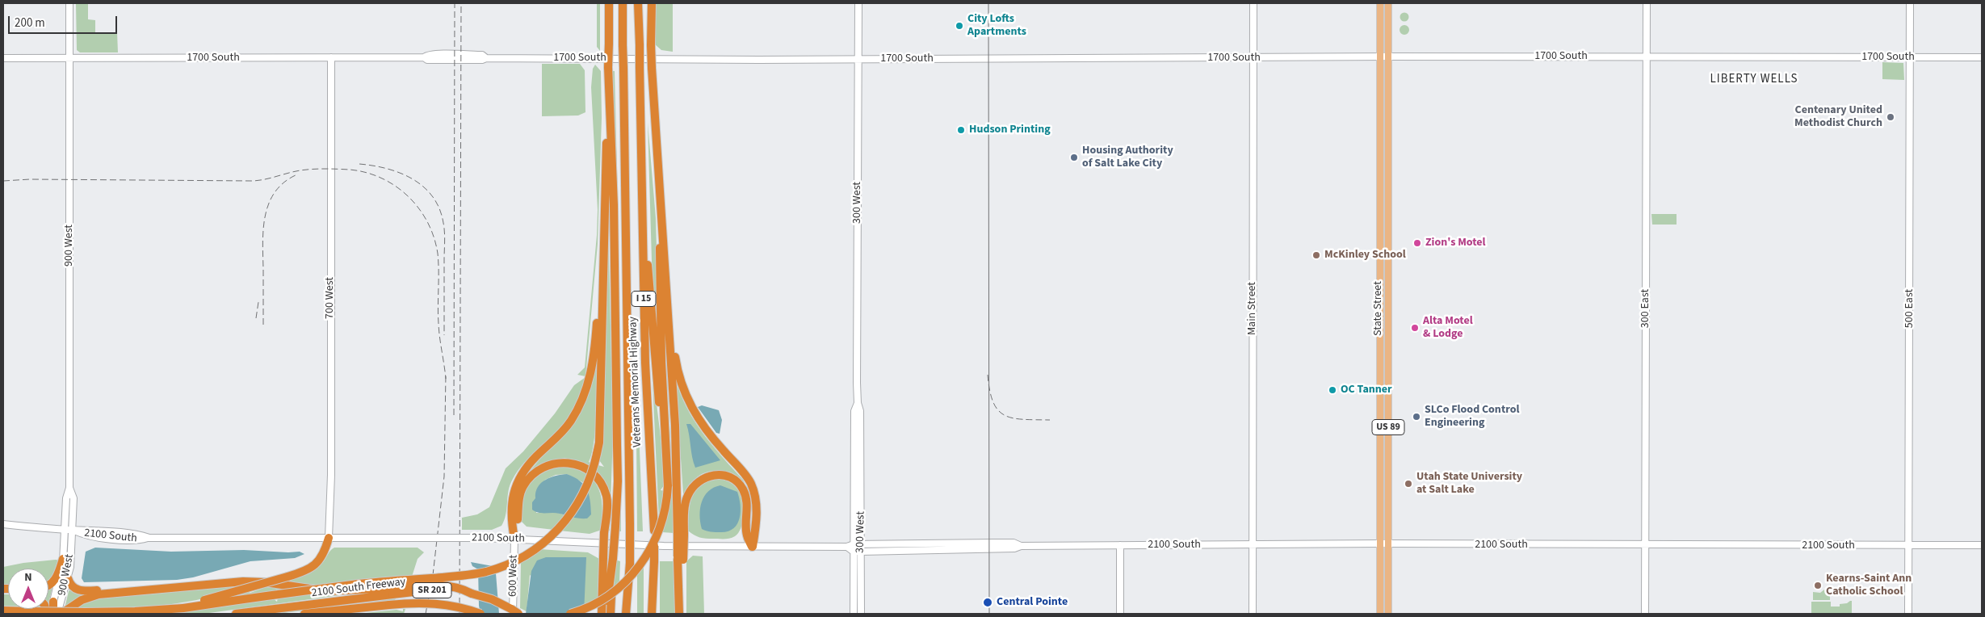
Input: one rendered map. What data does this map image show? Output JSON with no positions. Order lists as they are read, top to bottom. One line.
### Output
{"streets":{"highway":["I 15","Veterans Memorial Highway","2100 South Freeway","SR 201"],"main road":["State Street","US 89"],"street":["1700 South","300 West","900 West","700 West","Main Street","300 East","500 East","2100 South","600 West"]},"crossings":[["1700 South","300 West"],["1700 South","900 West"],["1700 South","700 West"],["1700 South","Main Street"],["1700 South","State Street"],["1700 South","300 East"],["1700 South","500 East"],["300 West","2100 South"],["900 West","2100 South"],["700 West","2100 South"],["Main Street","2100 South"],["State Street","2100 South"],["300 East","2100 South"],["500 East","2100 South"],["2100 South","600 West"]],"districts":["LIBERTY WELLS"],"places":["City Lofts Apartments","Centenary United Methodist Church","Hudson Printing","Housing Authority of Salt Lake City","Zion's Motel","McKinley School","Alta Motel & Lodge","OC Tanner","SLCo Flood Control Engineering","Utah State University at Salt Lake","Kearns-Saint Ann Catholic School","Central Pointe"],"scale_bar":"200 m","north":"top"}
